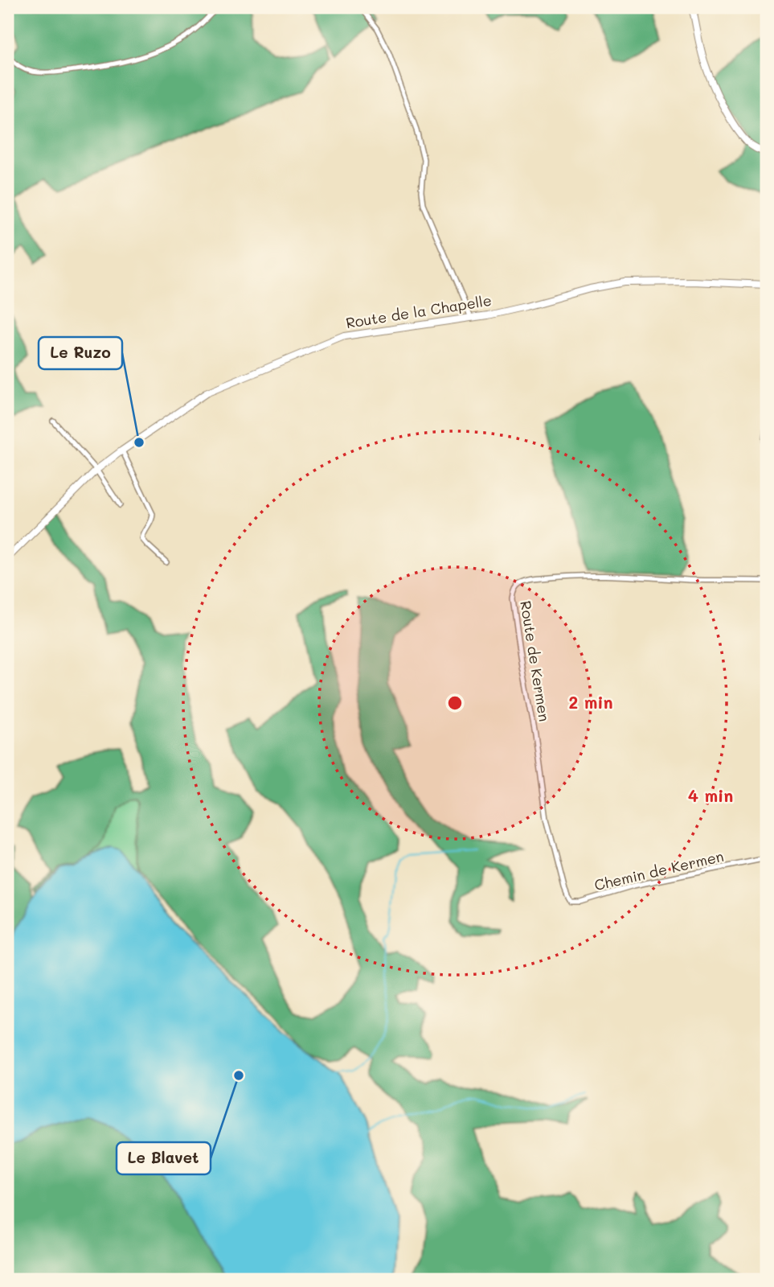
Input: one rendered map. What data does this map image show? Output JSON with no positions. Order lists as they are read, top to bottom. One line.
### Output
{"streets":{"street":["Route de la Chapelle","Route de Kermen","Chemin de Kermen"]},"crossings":[["Route de Kermen","Chemin de Kermen"]],"places":["Le Ruzo","Le Blavet"],"rings":["2 min","4 min"]}
